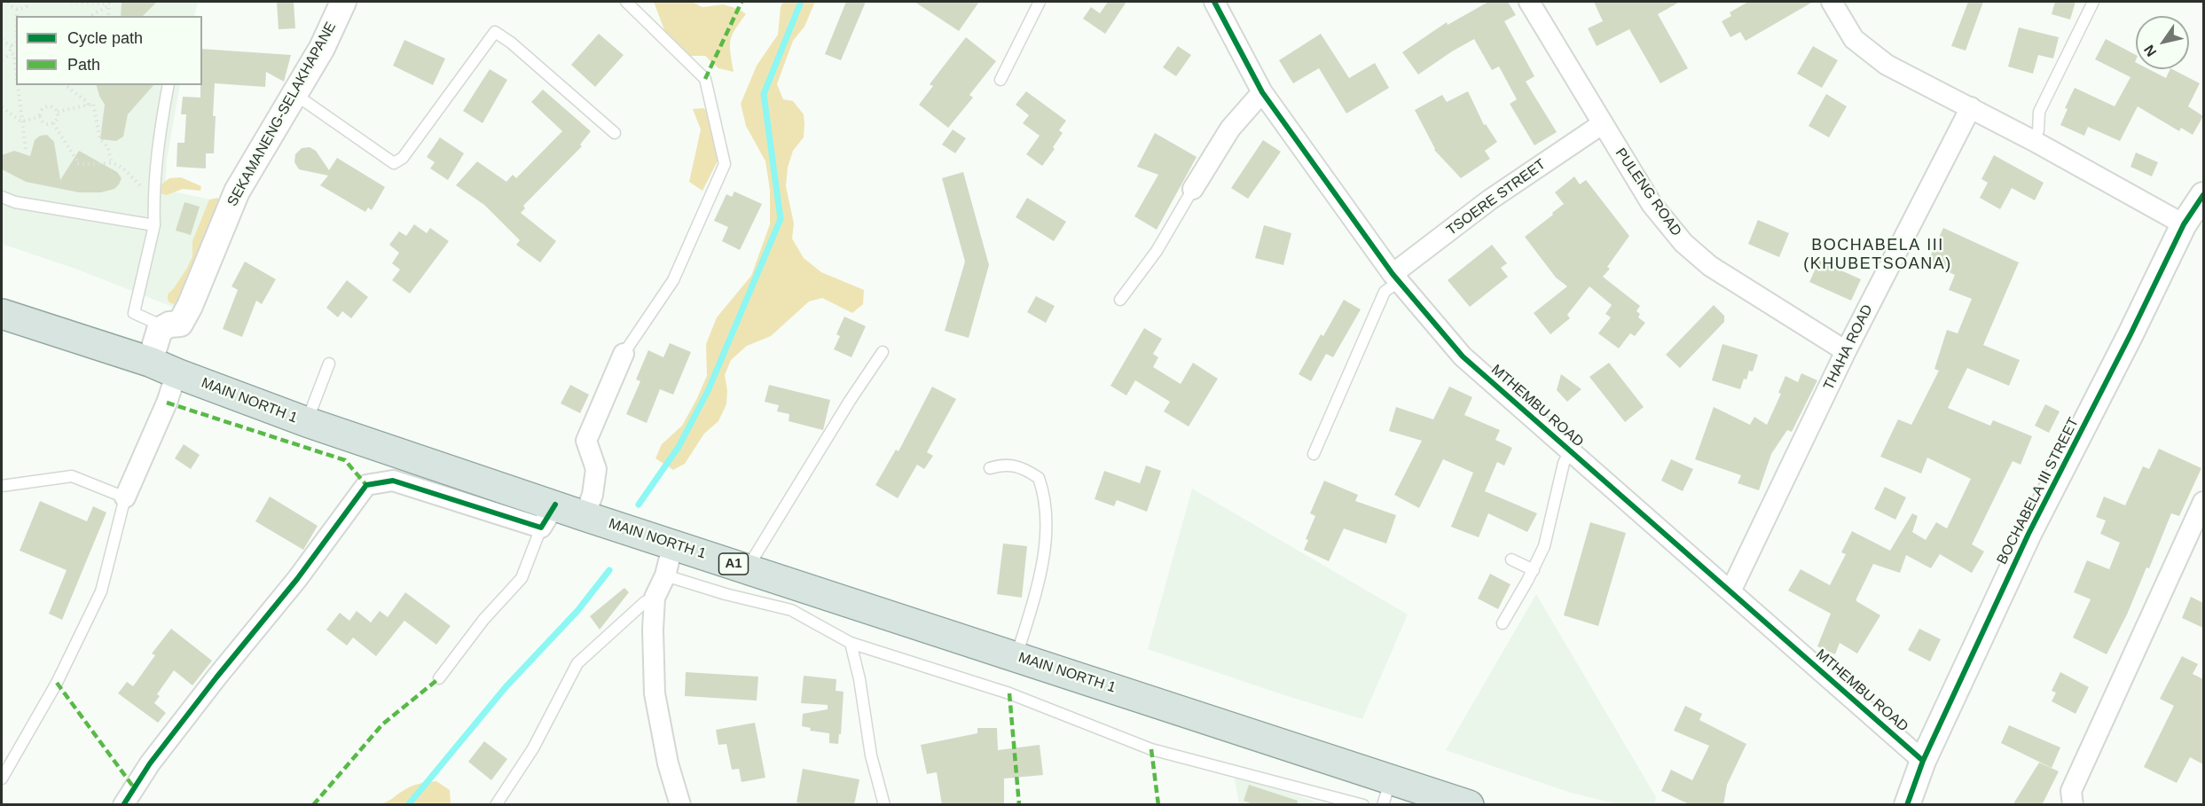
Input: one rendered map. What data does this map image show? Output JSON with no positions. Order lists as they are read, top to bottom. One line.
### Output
{"streets":{"main road":["MAIN NORTH 1","A1"],"street":["SEKAMANENG-SELAKHAPANE","PULENG ROAD","TSOERE STREET","THAHA ROAD","MTHEMBU ROAD","BOCHABELA III STREET"]},"crossings":[["PULENG ROAD","TSOERE STREET"],["PULENG ROAD","THAHA ROAD"],["TSOERE STREET","MTHEMBU ROAD"],["THAHA ROAD","MTHEMBU ROAD"],["MTHEMBU ROAD","BOCHABELA III STREET"]],"districts":["BOCHABELA III (KHUBETSOANA)"],"legend":["Cycle path","Path"],"north":"bottom left"}
